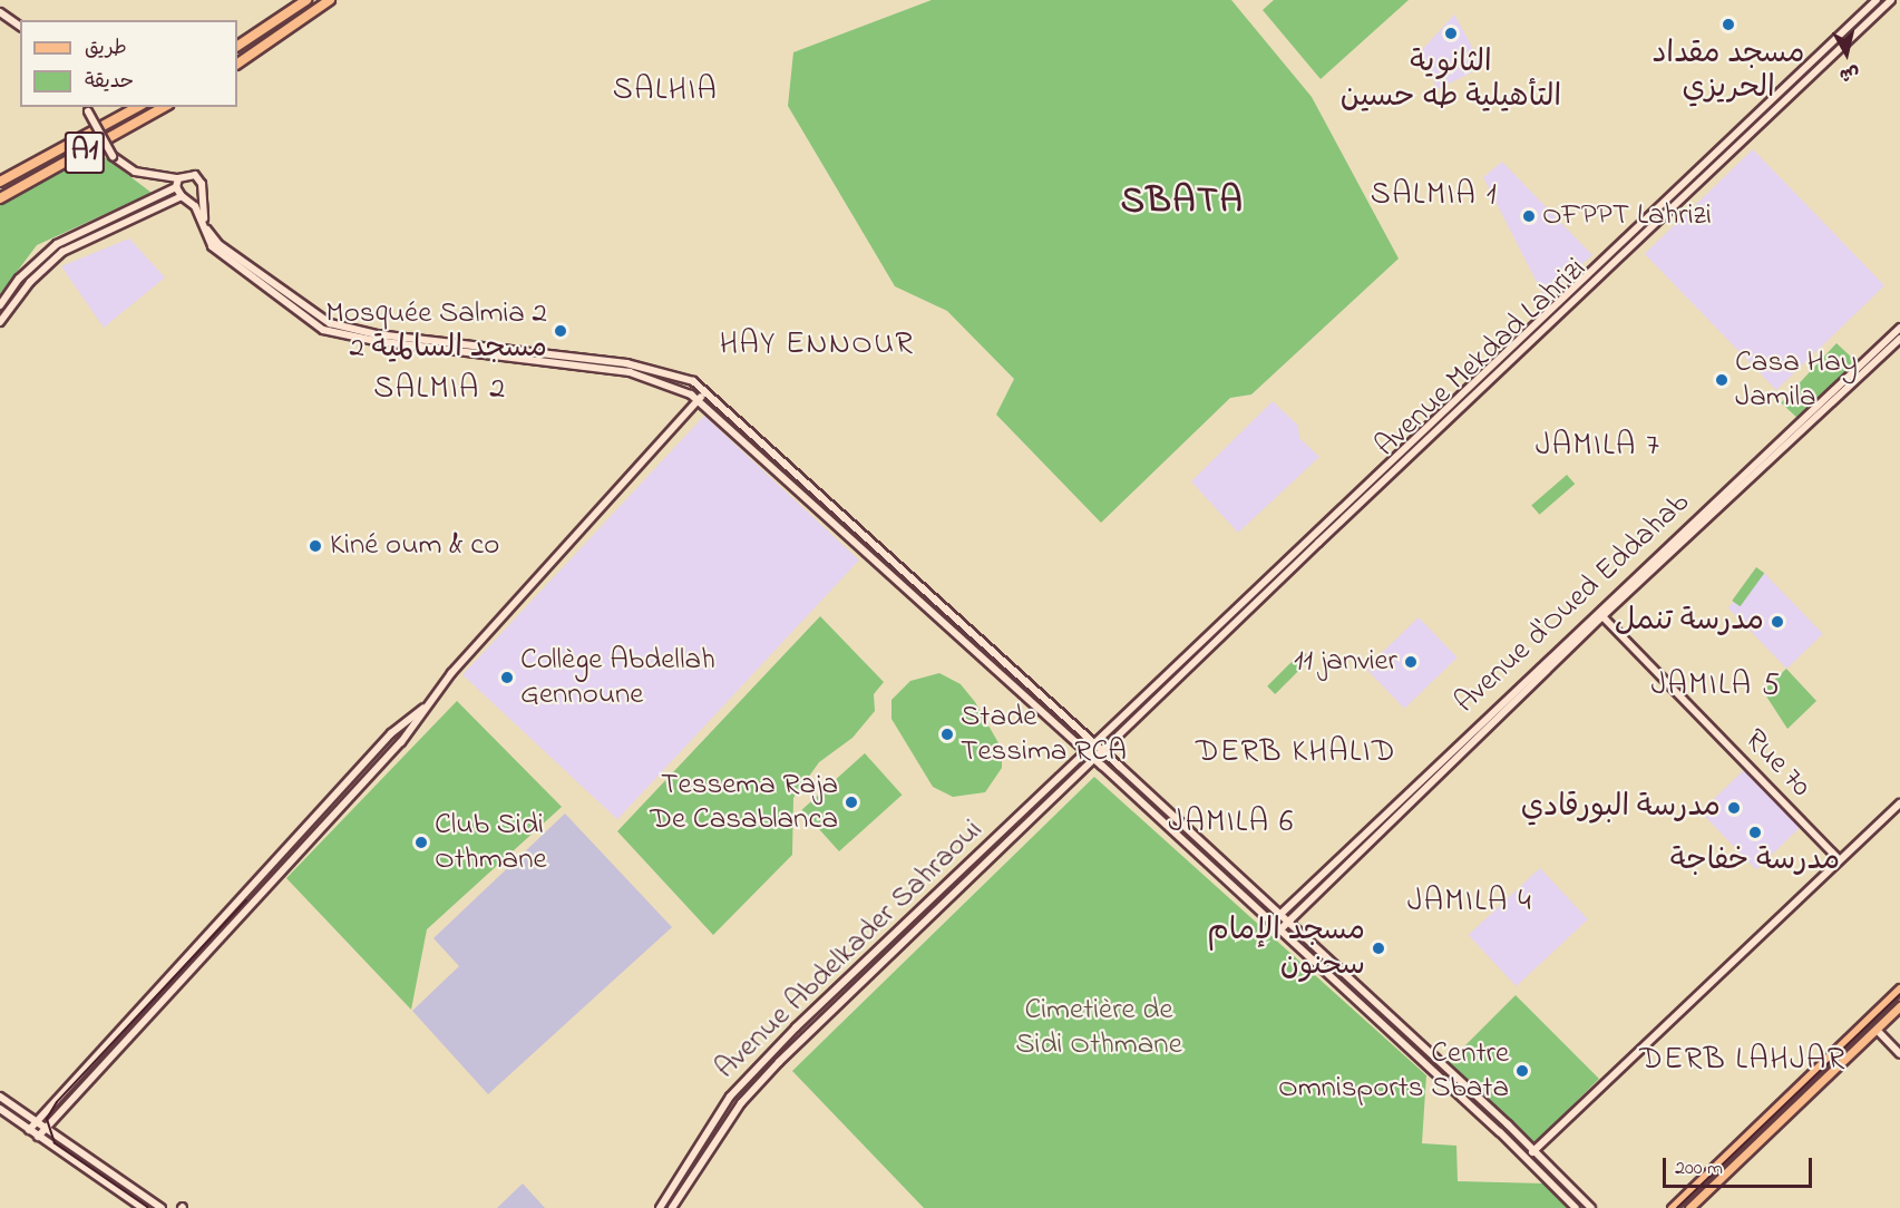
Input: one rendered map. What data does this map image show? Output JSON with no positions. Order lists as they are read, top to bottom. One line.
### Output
{"streets":{"highway":["A1"],"main road":["Avenue Mekdad Lahrizi","Avenue d'Oued Eddahab","Rue 70","Avenue Abdelkader Sahraoui"]},"crossings":[["Avenue Mekdad Lahrizi","Avenue Abdelkader Sahraoui"],["Avenue d'Oued Eddahab","Rue 70"]],"districts":["SALHIA","SALMIA 1","SBATA","HAY ENNOUR","SALMIA 2","JAMILA 7","JAMILA 5","DERB KHALID","JAMILA 6","JAMILA 4","DERB LAHJAR"],"parks":["Cimetière de Sidi Othmane"],"places":["مسجد مقداد الحريزي","الثانوية التأهيلية طه حسين","OFPPT Lahrizi","Mosquée Salmia 2 مسجد السالمية 2","Casa Hay Jamila","Kiné oum & co","مدرسة تنمل","11 janvier","Collège Abdellah Gennoune","Stade Tessima RCA","Tessema Raja De Casablanca","مدرسة البورقادي","مدرسة خفاجة","Club Sidi Othmane","مسجد الإمام سحنون","Centre Omnisports Sbata"],"legend":["طريق","حديقة"],"scale_bar":"200 m","north":"bottom"}
